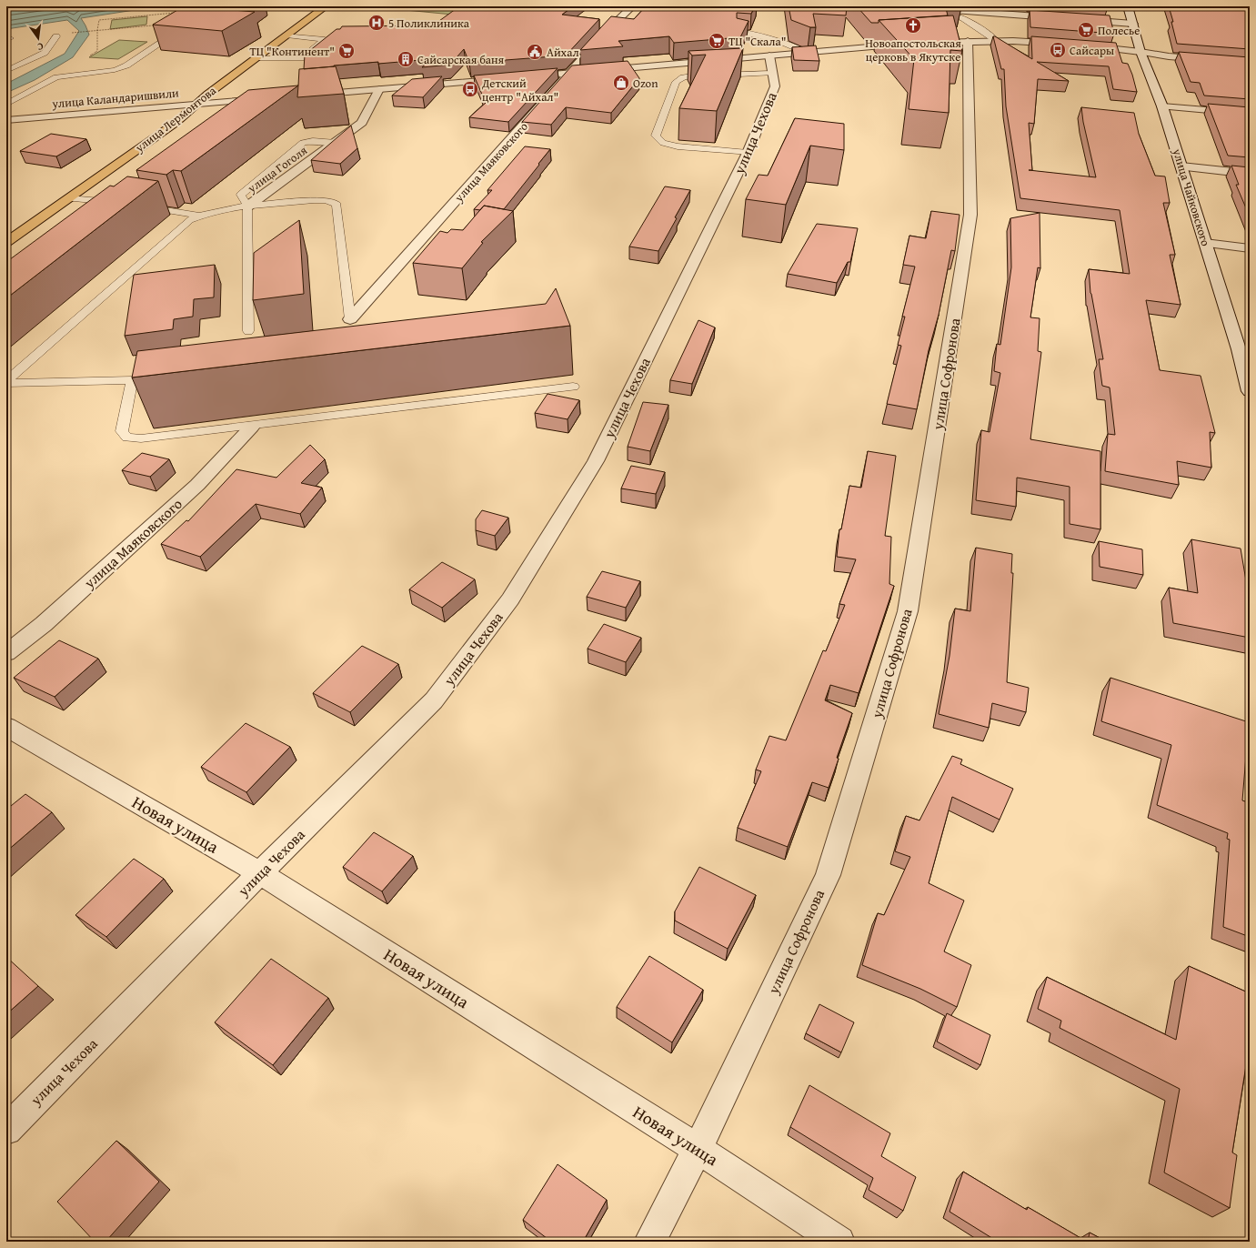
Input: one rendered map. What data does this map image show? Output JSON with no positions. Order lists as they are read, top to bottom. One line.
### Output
{"streets":{"main road":["улица Лермонтова"],"street":["улица Каландаришвили","улица Чехова","улица Маяковского","улица Гоголя","улица Чайковского","улица Софронова","Новая улица"]},"crossings":[["улица Каландаришвили","улица Лермонтова"],["улица Чехова","Новая улица"],["улица Софронова","Новая улица"]],"places":{"hospital":["5 Поликлиника"],"church":["Новоапостольская церковь в Якутске"],"supermarket":["Полесье","ТЦ \"Скала\"","ТЦ \"Континент\""],"bus stop":["Сайсары","Детский центр \"Айхал\""],"public building":["Айхал"],"building":["Сайсарская баня"],"shop":["Ozon"]},"north":"bottom"}
